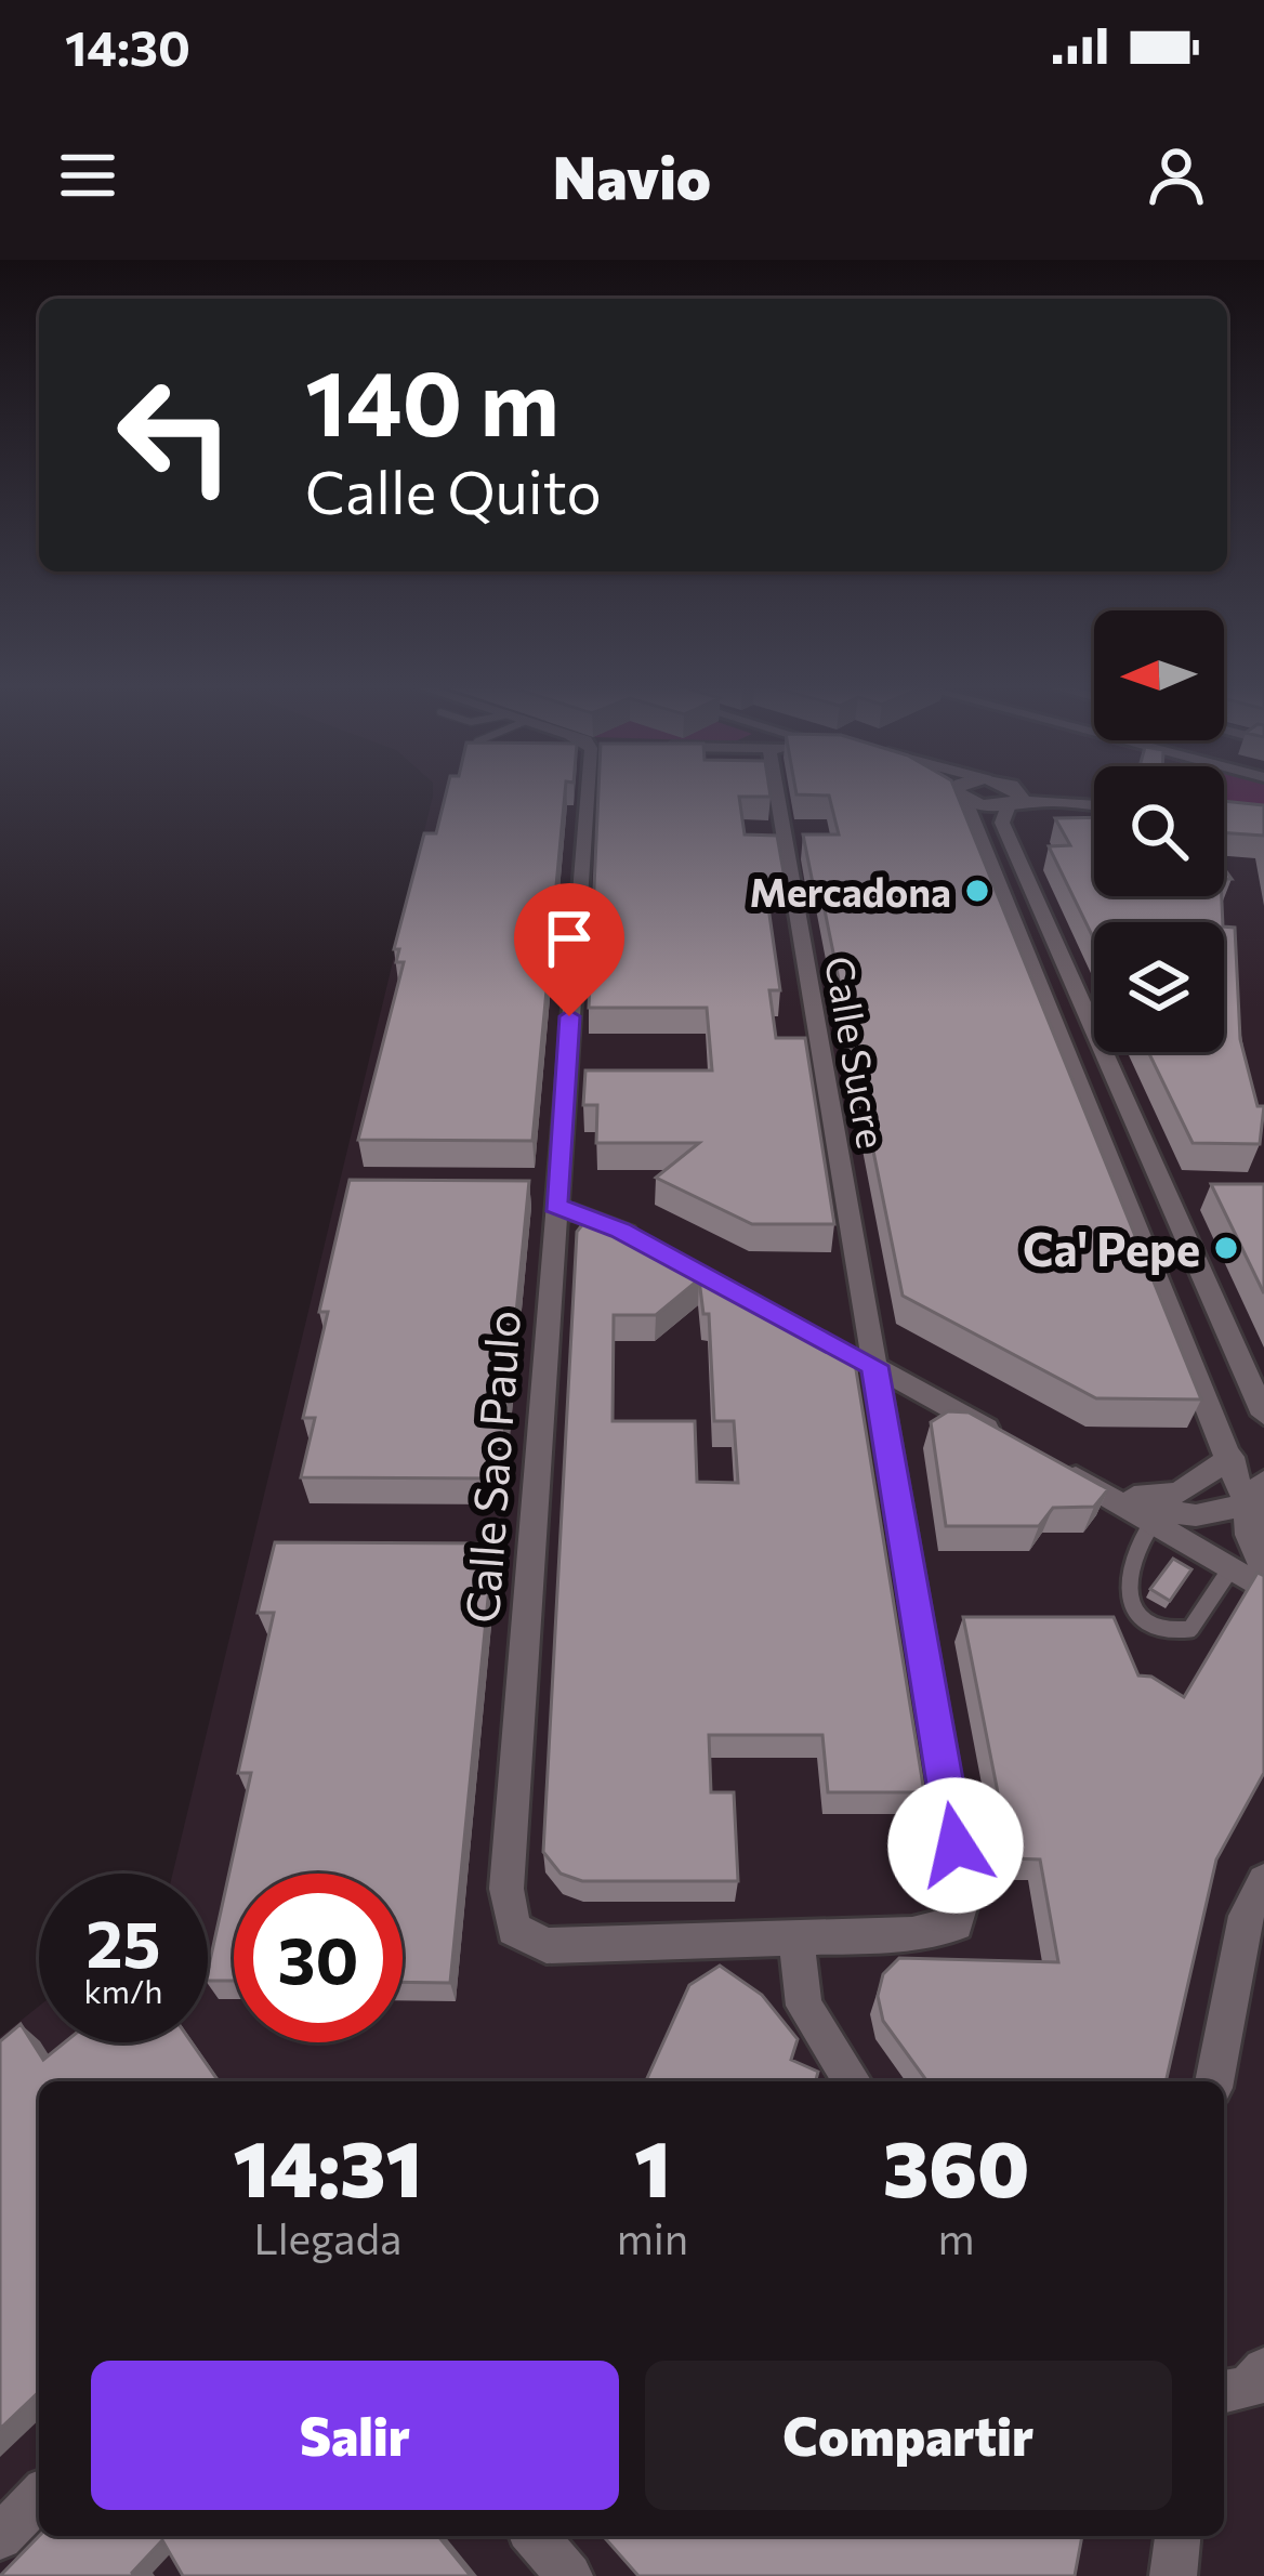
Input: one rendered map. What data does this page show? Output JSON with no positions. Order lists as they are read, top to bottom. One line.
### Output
{"streets":{"street":["Calle Sucre","Calle Sao Paulo"]},"crossings":[["Calle Sucre","Calle Sao Paulo"]],"places":["Mercadona","Ca' Pepe"],"north":"left","page":{"status":"14:30","header":"Navio","turn":["140 m","Calle Quito"],"speed":"25 km/h","limit":"30","eta":["14:31","Llegada","1","min","360","m"],"buttons":["Salir","Compartir"]}}
